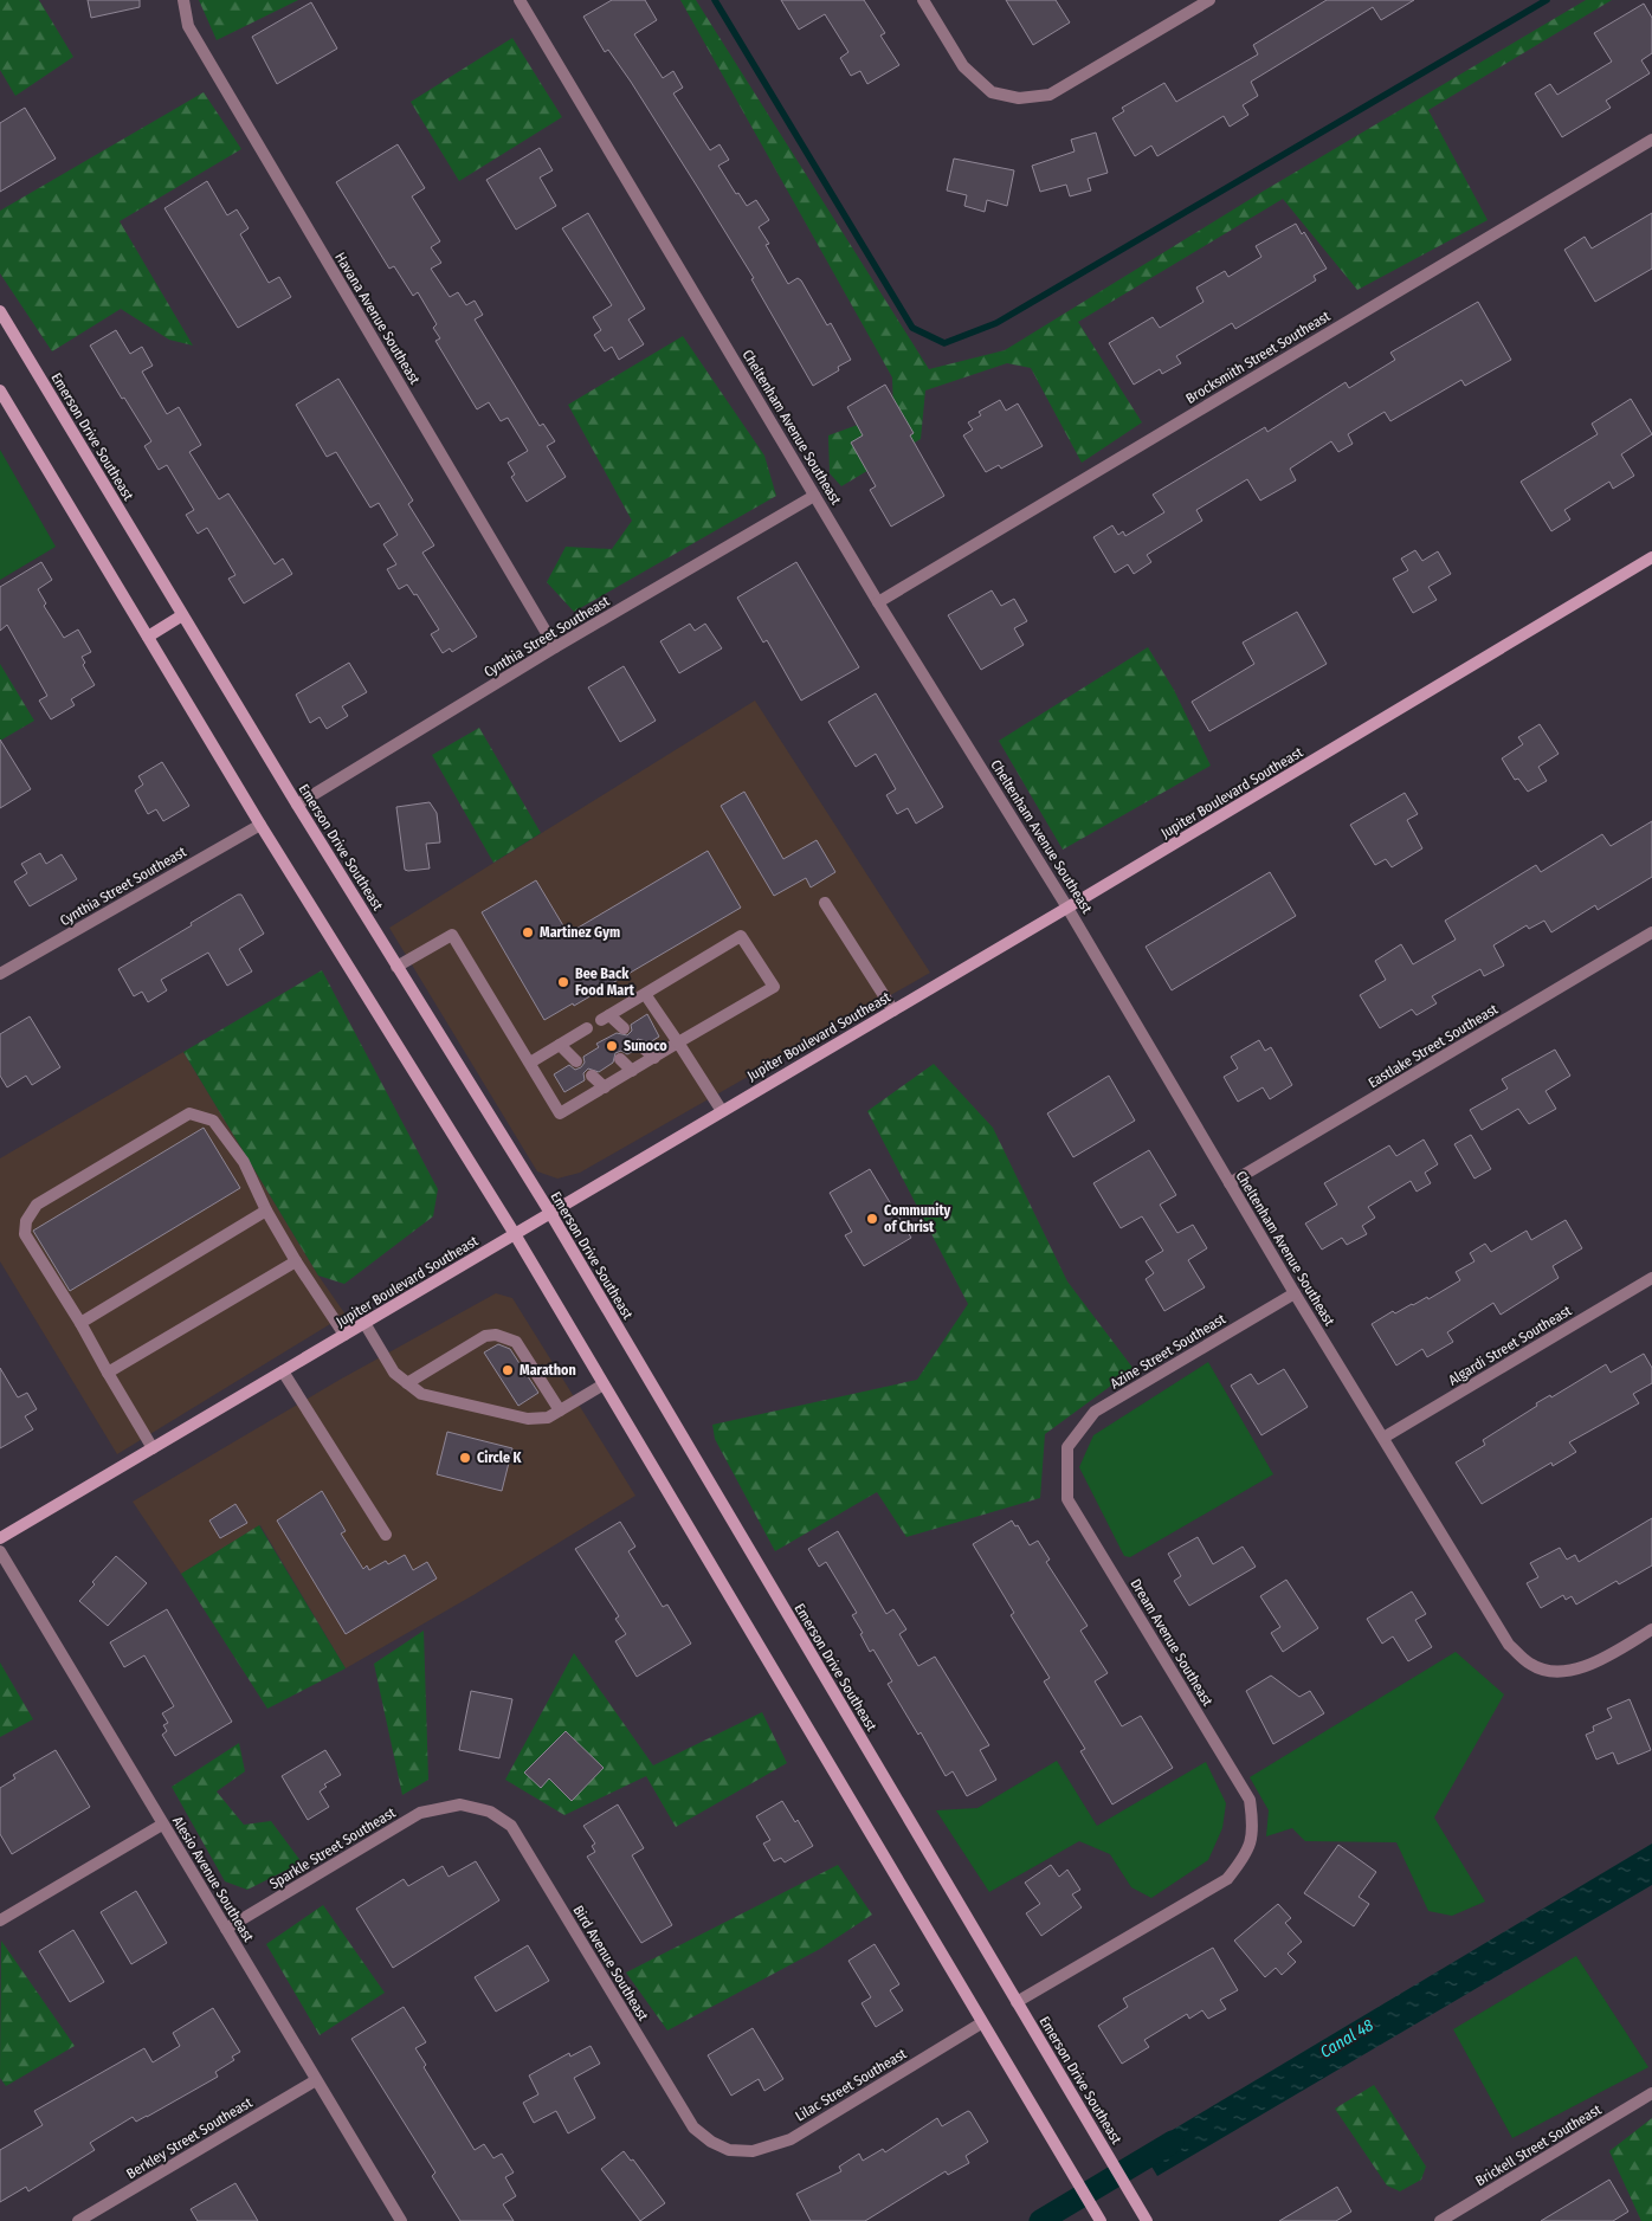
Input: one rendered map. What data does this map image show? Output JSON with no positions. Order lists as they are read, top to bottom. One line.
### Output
{"streets":{"street":["Havana Avenue Southeast","Brocksmith Street Southeast","Cheltenham Avenue Southeast","Emerson Drive Southeast","Cynthia Street Southeast","Jupiter Boulevard Southeast","Eastlake Street Southeast","Algardi Street Southeast","Azine Street Southeast","Dream Avenue Southeast","Sparkle Street Southeast","Alesio Avenue Southeast","Bird Avenue Southeast","Lilac Street Southeast","Berkley Street Southeast","Brickell Street Southeast"]},"crossings":[["Havana Avenue Southeast","Cynthia Street Southeast"],["Brocksmith Street Southeast","Cheltenham Avenue Southeast"],["Cheltenham Avenue Southeast","Cynthia Street Southeast"],["Cheltenham Avenue Southeast","Jupiter Boulevard Southeast"],["Cheltenham Avenue Southeast","Eastlake Street Southeast"],["Cheltenham Avenue Southeast","Algardi Street Southeast"],["Cheltenham Avenue Southeast","Azine Street Southeast"],["Emerson Drive Southeast","Cynthia Street Southeast"],["Emerson Drive Southeast","Jupiter Boulevard Southeast"],["Emerson Drive Southeast","Dream Avenue Southeast"],["Azine Street Southeast","Dream Avenue Southeast"],["Sparkle Street Southeast","Alesio Avenue Southeast"],["Sparkle Street Southeast","Bird Avenue Southeast"],["Alesio Avenue Southeast","Berkley Street Southeast"],["Bird Avenue Southeast","Lilac Street Southeast"]],"water":["Canal 48"],"places":["Martinez Gym","Bee Back Food Mart","Sunoco","Community of Christ","Marathon","Circle K"]}
